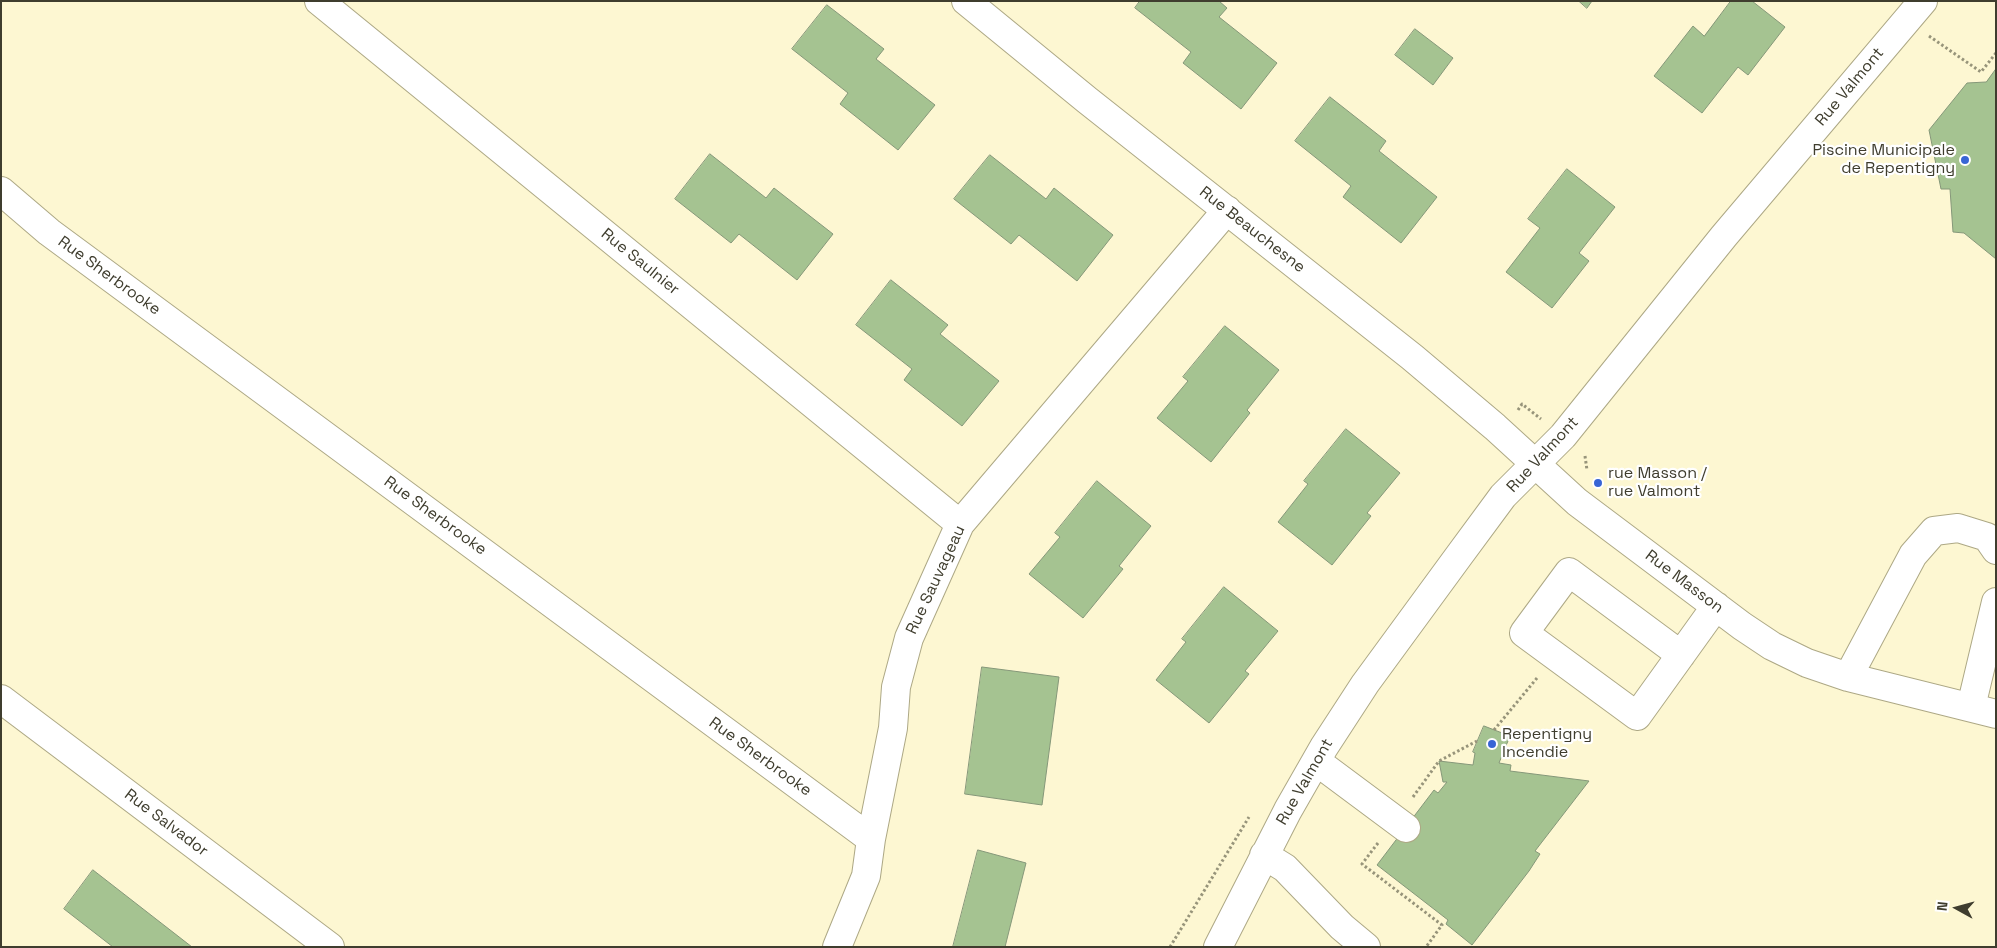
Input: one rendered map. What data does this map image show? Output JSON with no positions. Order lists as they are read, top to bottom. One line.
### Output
{"streets":{"street":["Rue Valmont","Rue Beauchesne","Rue Saulnier","Rue Sherbrooke","Rue Sauvageau","Rue Masson","Rue Salvador"]},"crossings":[["Rue Valmont","Rue Beauchesne"],["Rue Valmont","Rue Masson"],["Rue Beauchesne","Rue Sauvageau"],["Rue Beauchesne","Rue Masson"],["Rue Saulnier","Rue Sauvageau"],["Rue Sherbrooke","Rue Sauvageau"]],"places":["Piscine Municipale de Repentigny","rue Masson / rue Valmont","Repentigny Incendie"],"north":"left"}
